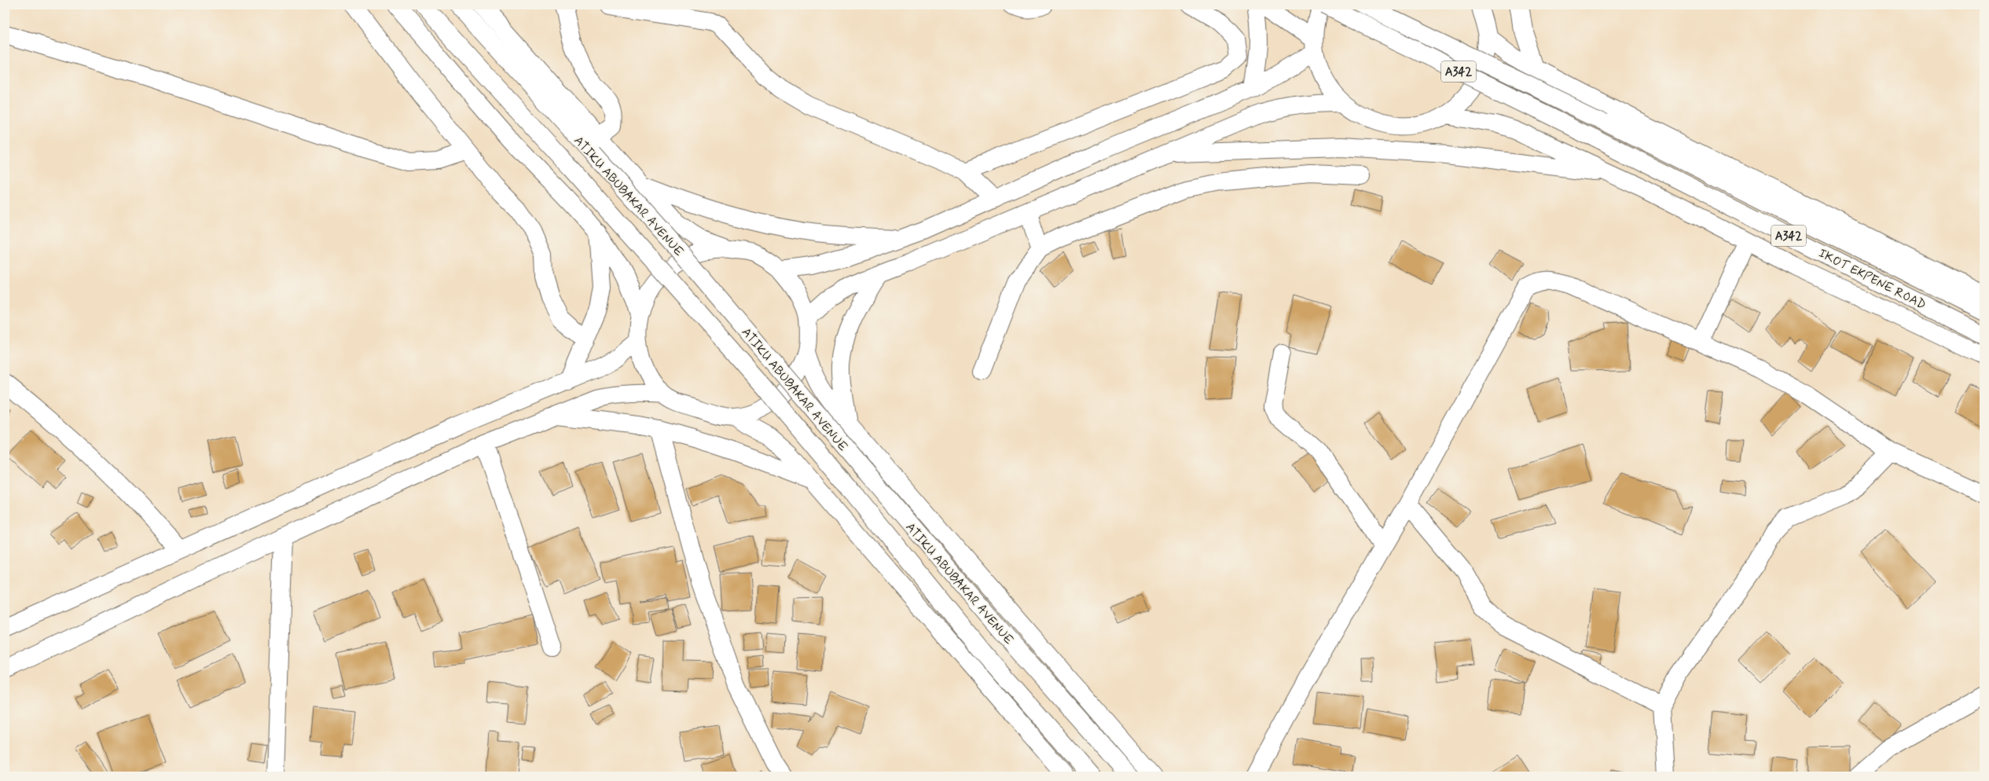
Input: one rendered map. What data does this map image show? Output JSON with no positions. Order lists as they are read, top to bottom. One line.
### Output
{"streets":{"main road":["A342","ATIKU ABUBAKAR AVENUE","IKOT EKPENE ROAD"]}}
